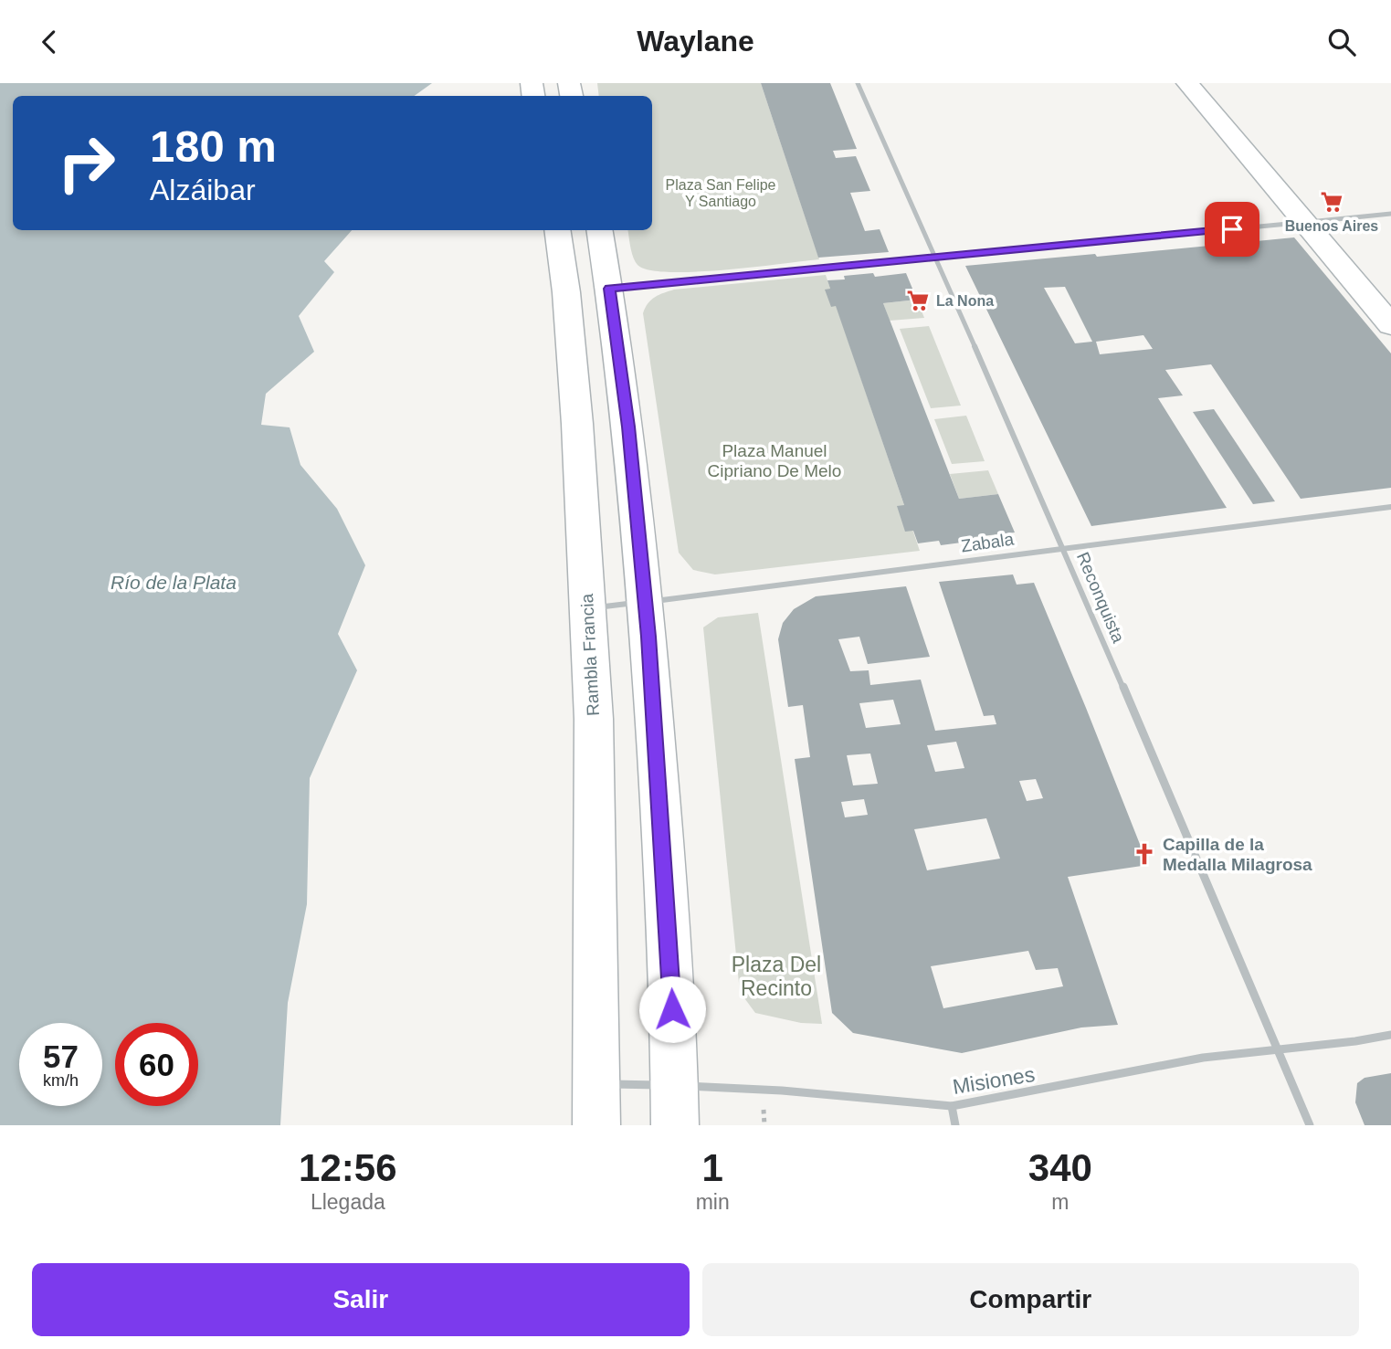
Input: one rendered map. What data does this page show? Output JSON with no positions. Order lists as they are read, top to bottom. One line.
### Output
{"streets":{"main road":["Rambla Francia"],"street":["Zabala","Reconquista","Misiones"]},"crossings":[["Zabala","Reconquista"],["Zabala","Rambla Francia"],["Reconquista","Misiones"],["Rambla Francia","Misiones"]],"water":["Río de la Plata"],"parks":["Plaza San Felipe Y Santiago","Plaza Manuel Cipriano De Melo","Plaza Del Recinto"],"places":{"supermarket":["Buenos Aires","La Nona"],"church":["Capilla de la Medalla Milagrosa"]},"page":{"header":"Waylane","turn":["180 m","Alzáibar"],"speed":"57 km/h","limit":"60","eta":["12:56","Llegada","1","min","340","m"],"buttons":["Salir","Compartir"]}}
